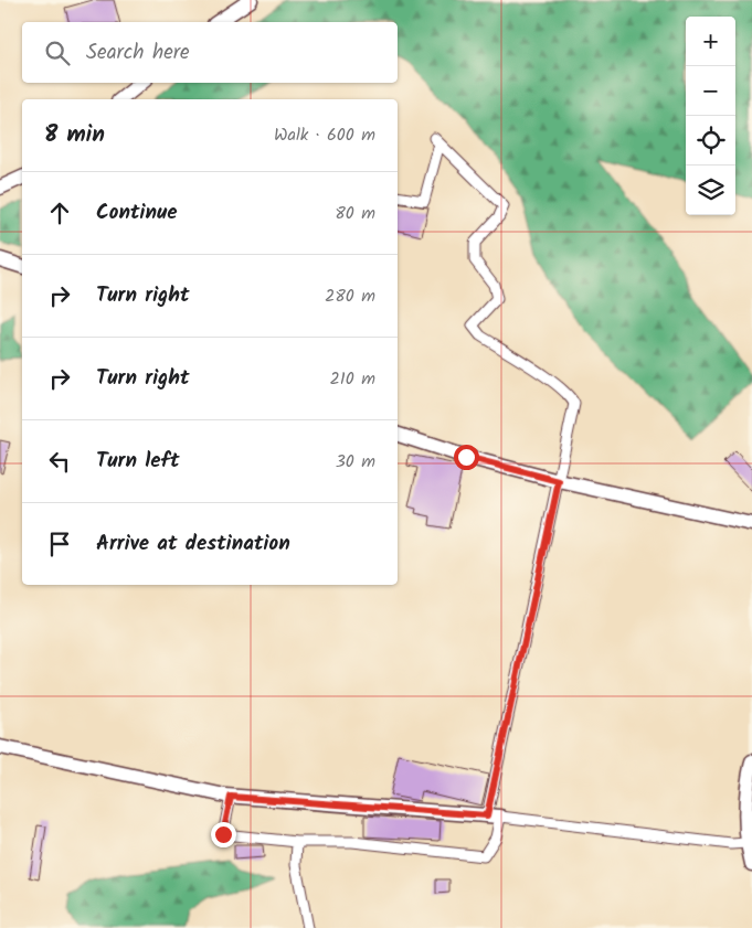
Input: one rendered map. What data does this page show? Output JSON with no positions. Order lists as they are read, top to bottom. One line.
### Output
{"page":{"map_buttons":["+","−"],"search":"Search here","heading":["8 min","Walk · 600 m"],"list":[["Continue","80 m"],["Turn right","280 m"],["Turn right","210 m"],["Turn left","30 m"],"Arrive at destination"]}}
